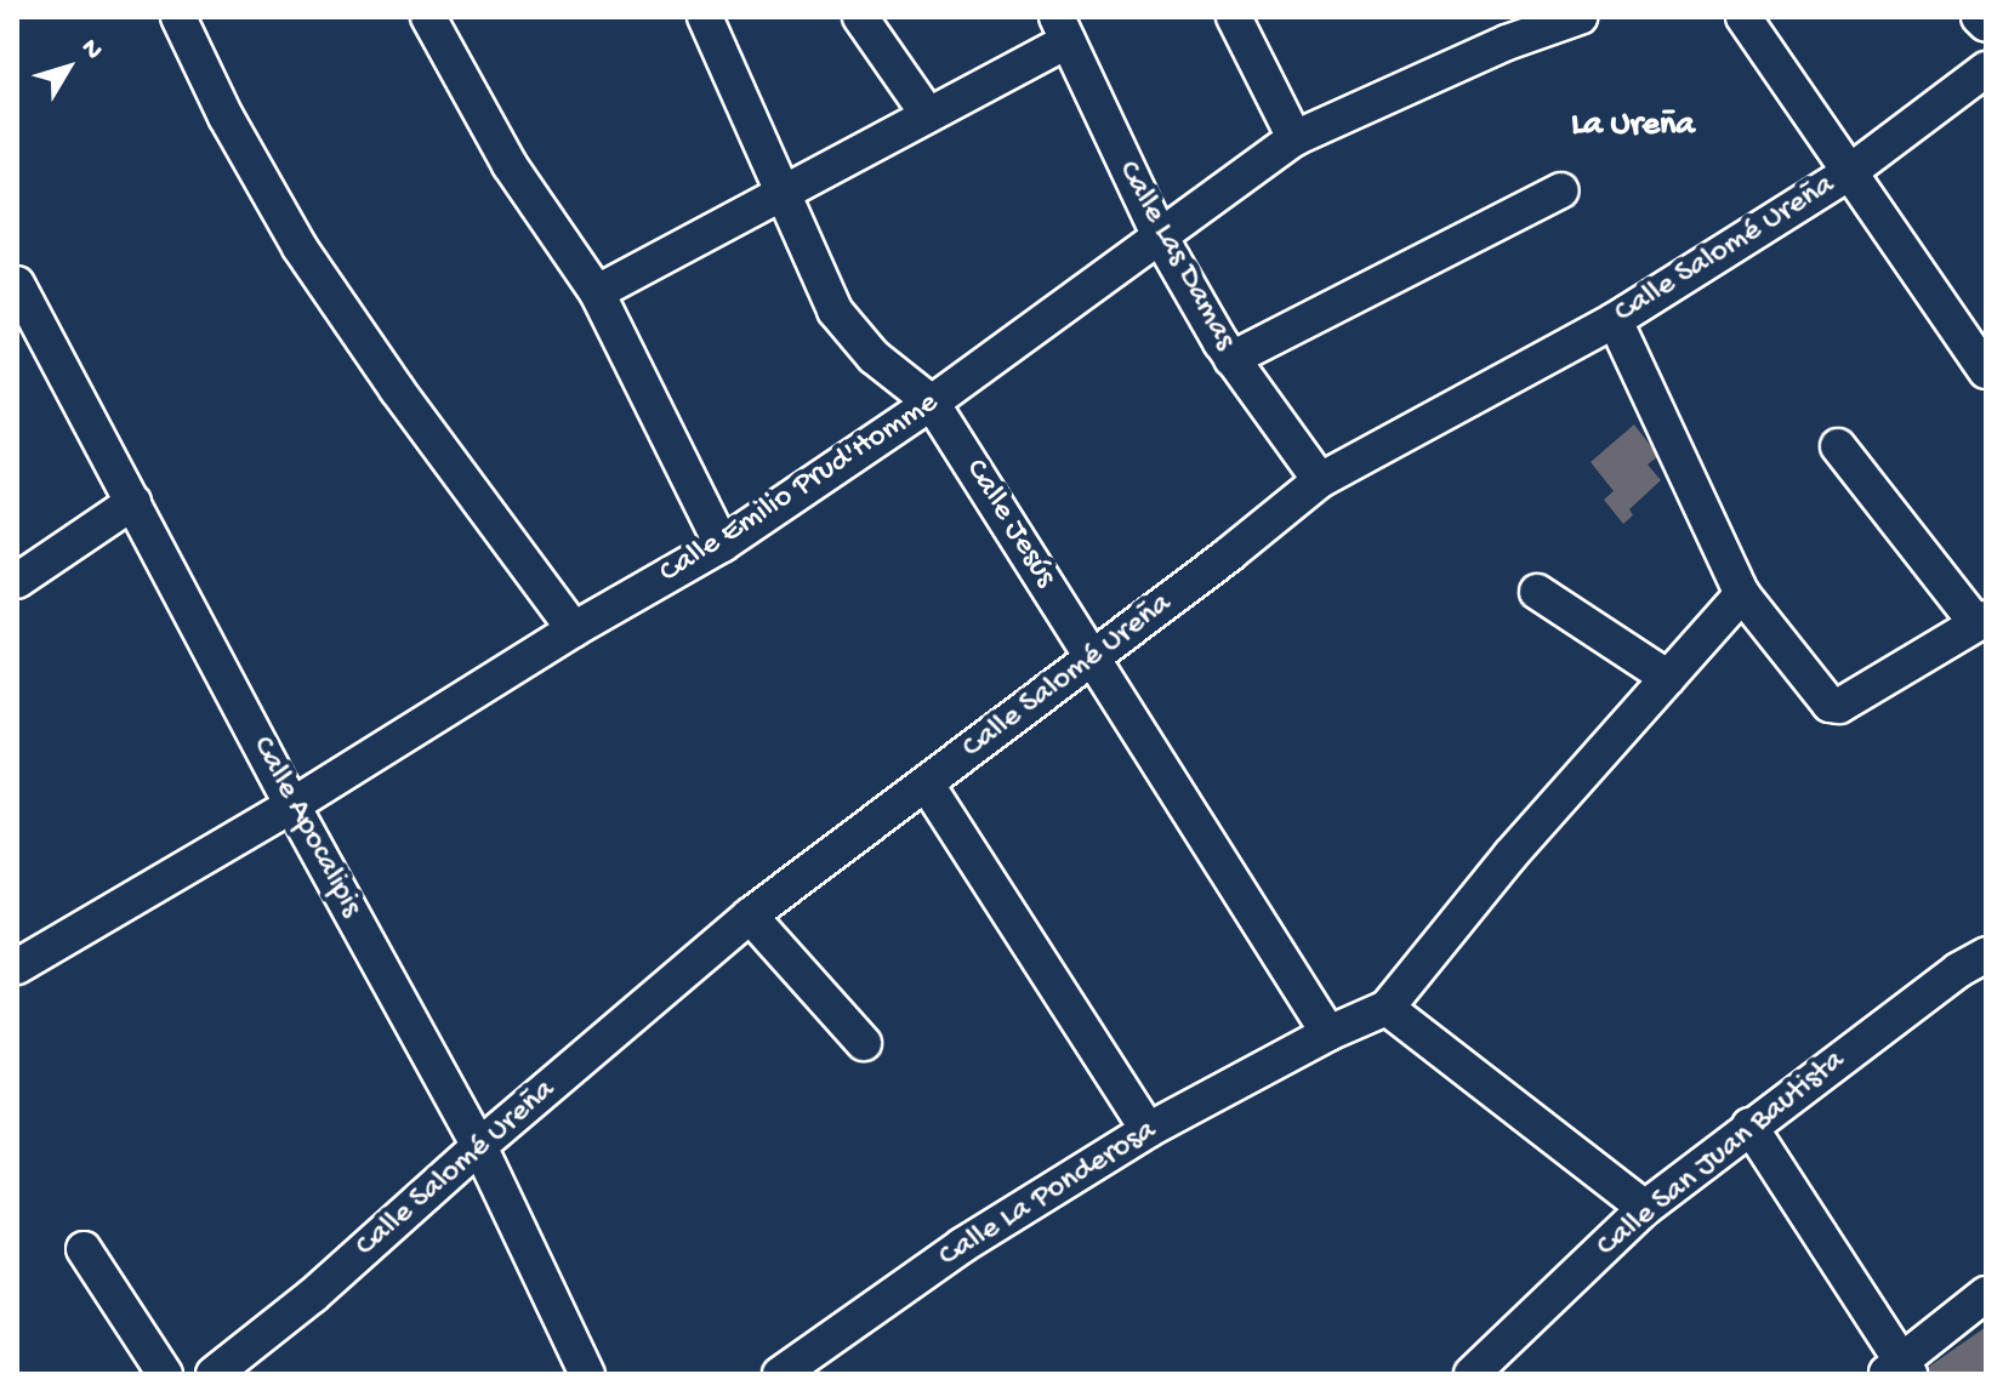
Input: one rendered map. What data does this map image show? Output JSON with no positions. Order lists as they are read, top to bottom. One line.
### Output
{"streets":{"street":["Calle Salomé Ureña","Calle Las Damas","Calle Emilio Prud'Homme","Calle Jesús","Calle Apocalipis","Calle San Juan Bautista","Calle La Ponderosa"]},"crossings":[["Calle Salomé Ureña","Calle Las Damas"],["Calle Salomé Ureña","Calle Jesús"],["Calle Salomé Ureña","Calle Apocalipis"],["Calle Las Damas","Calle Emilio Prud'Homme"],["Calle Emilio Prud'Homme","Calle Jesús"],["Calle Emilio Prud'Homme","Calle Apocalipis"],["Calle Jesús","Calle La Ponderosa"]],"districts":["La Ureña"],"north":"top right"}
